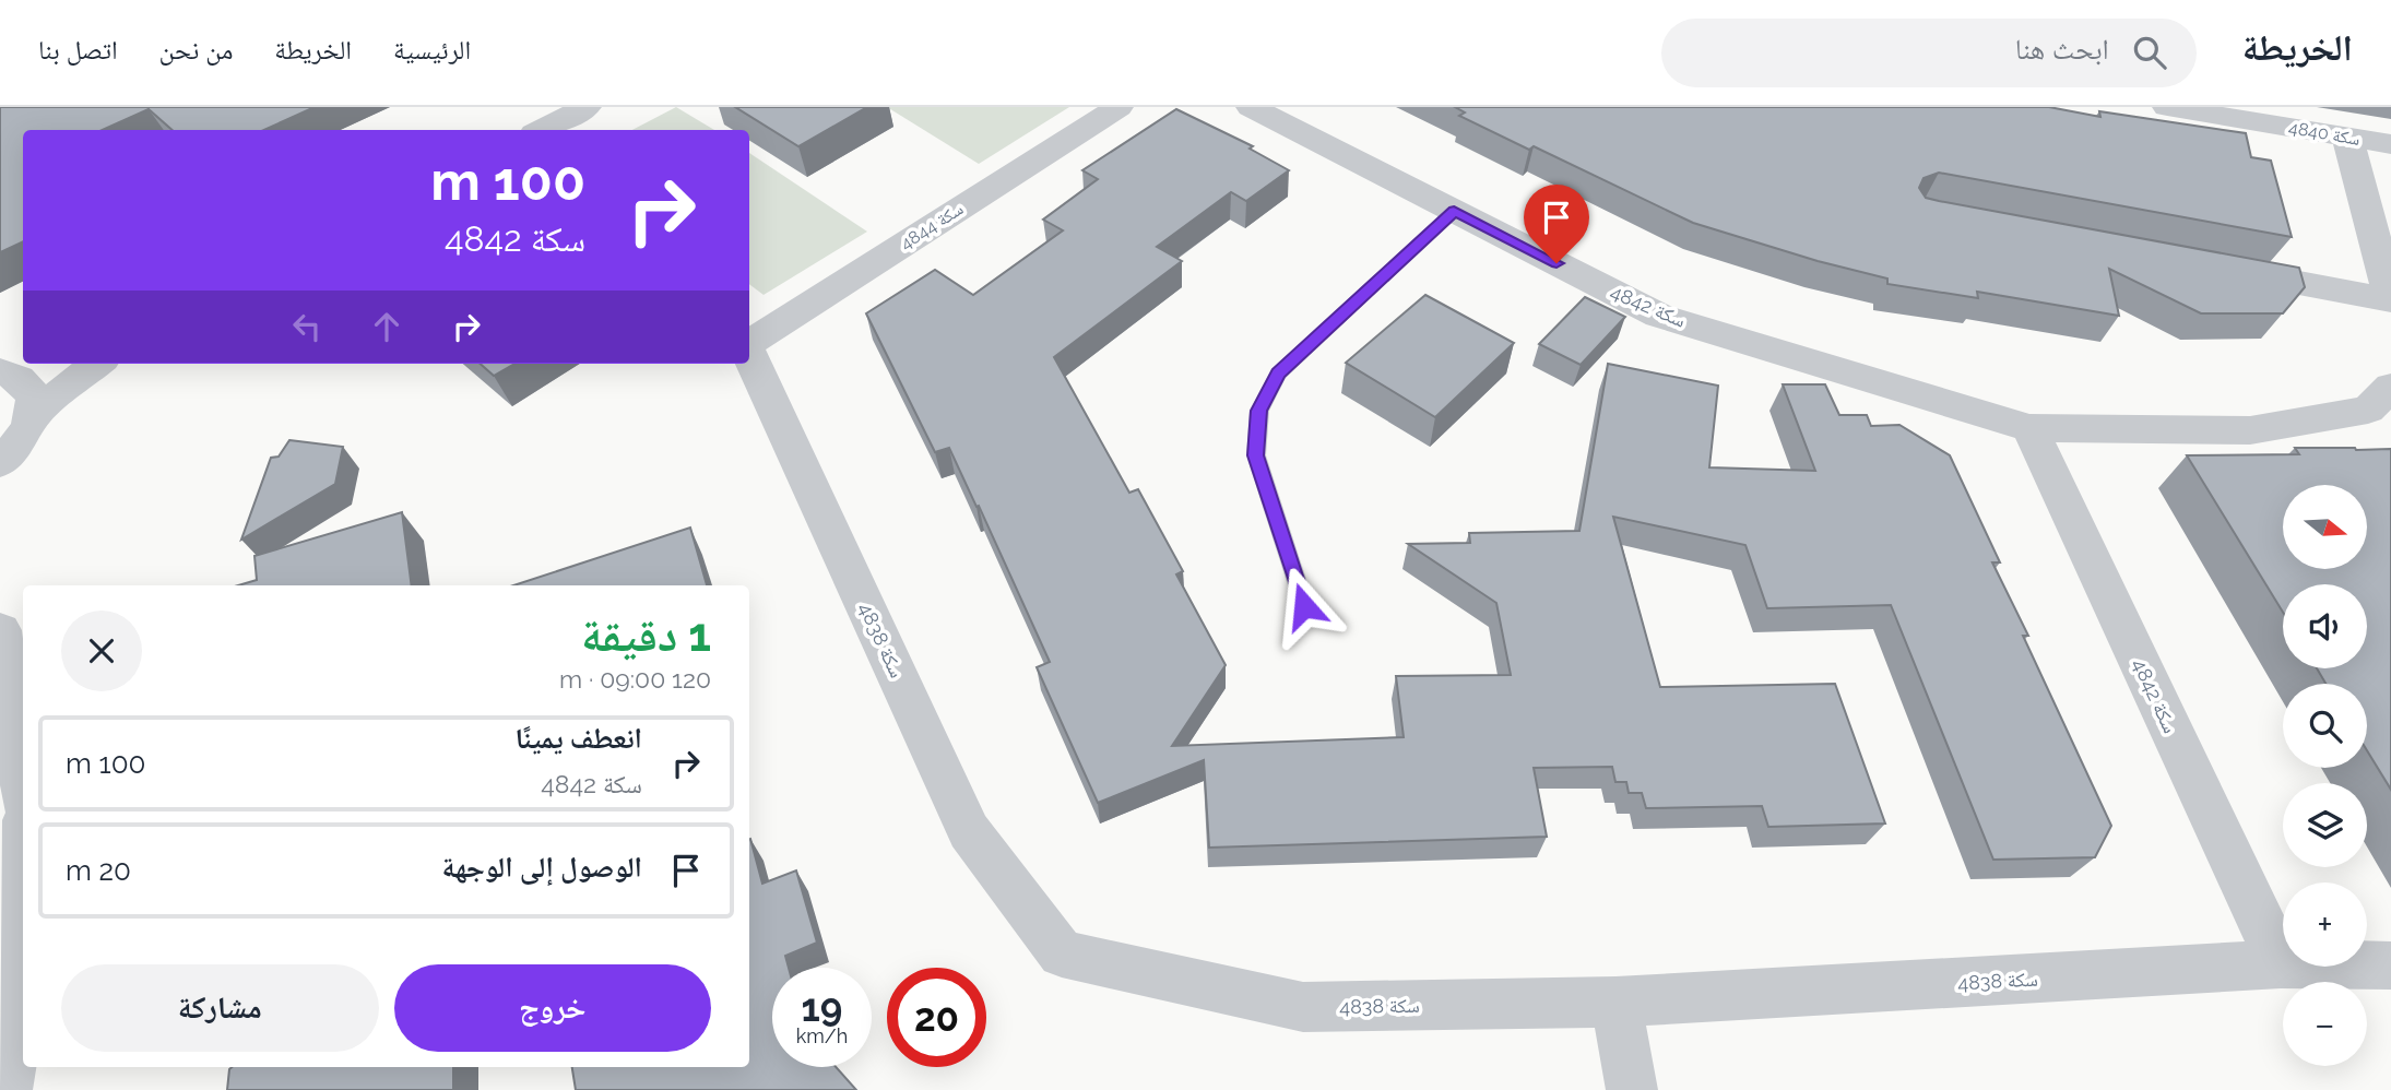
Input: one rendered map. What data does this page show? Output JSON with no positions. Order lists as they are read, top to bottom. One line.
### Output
{"streets":{"street":["سكة 4840","سكة 4844","سكة 4842","سكة 4838"]},"crossings":[["سكة 4842","سكة 4838"]],"north":"right","page":{"header":"الخريطة","search":"ابحث هنا","nav":["الرئيسية","الخريطة","من نحن","اتصل بنا"],"turn":["100 m","سكة 4842"],"map_buttons":["+","−"],"heading":["1 دقيقة","120 m · 09:00"],"list":[{"name":"انعطف يمينًا","note":"سكة 4842","value":"100 m"},{"name":"الوصول إلى الوجهة","value":"20 m"}],"buttons":["خروج","مشاركة"],"speed":"19 km/h","limit":"20"}}
